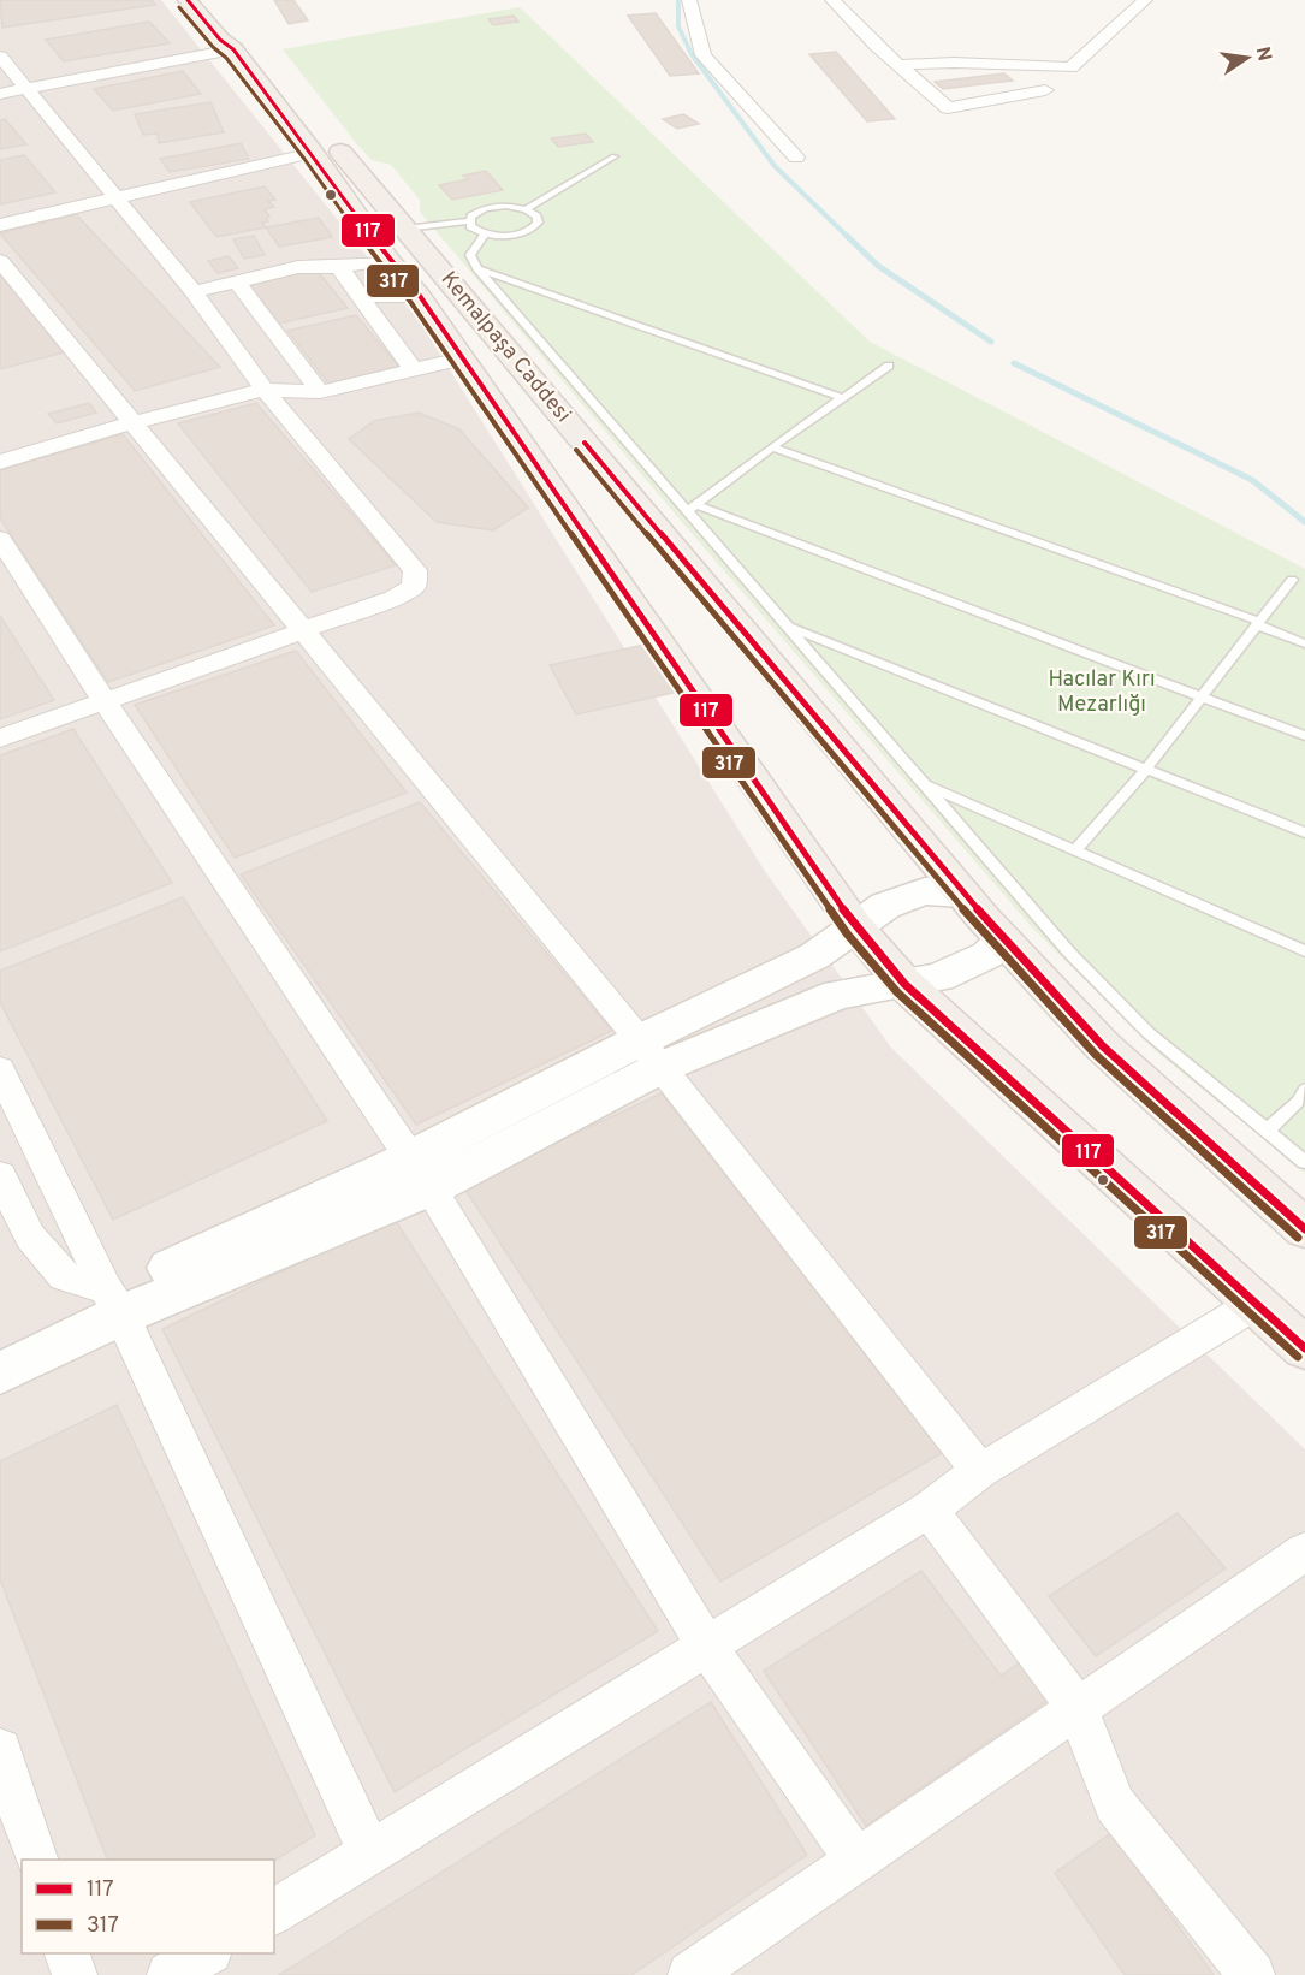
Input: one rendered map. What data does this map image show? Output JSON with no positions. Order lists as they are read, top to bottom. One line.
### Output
{"streets":{"main road":["Kemalpaşa Caddesi"]},"parks":["Hacılar Kırı Mezarlığı"],"lines":["transit line 117","transit line 317"],"legend":["117","317"],"north":"right"}
